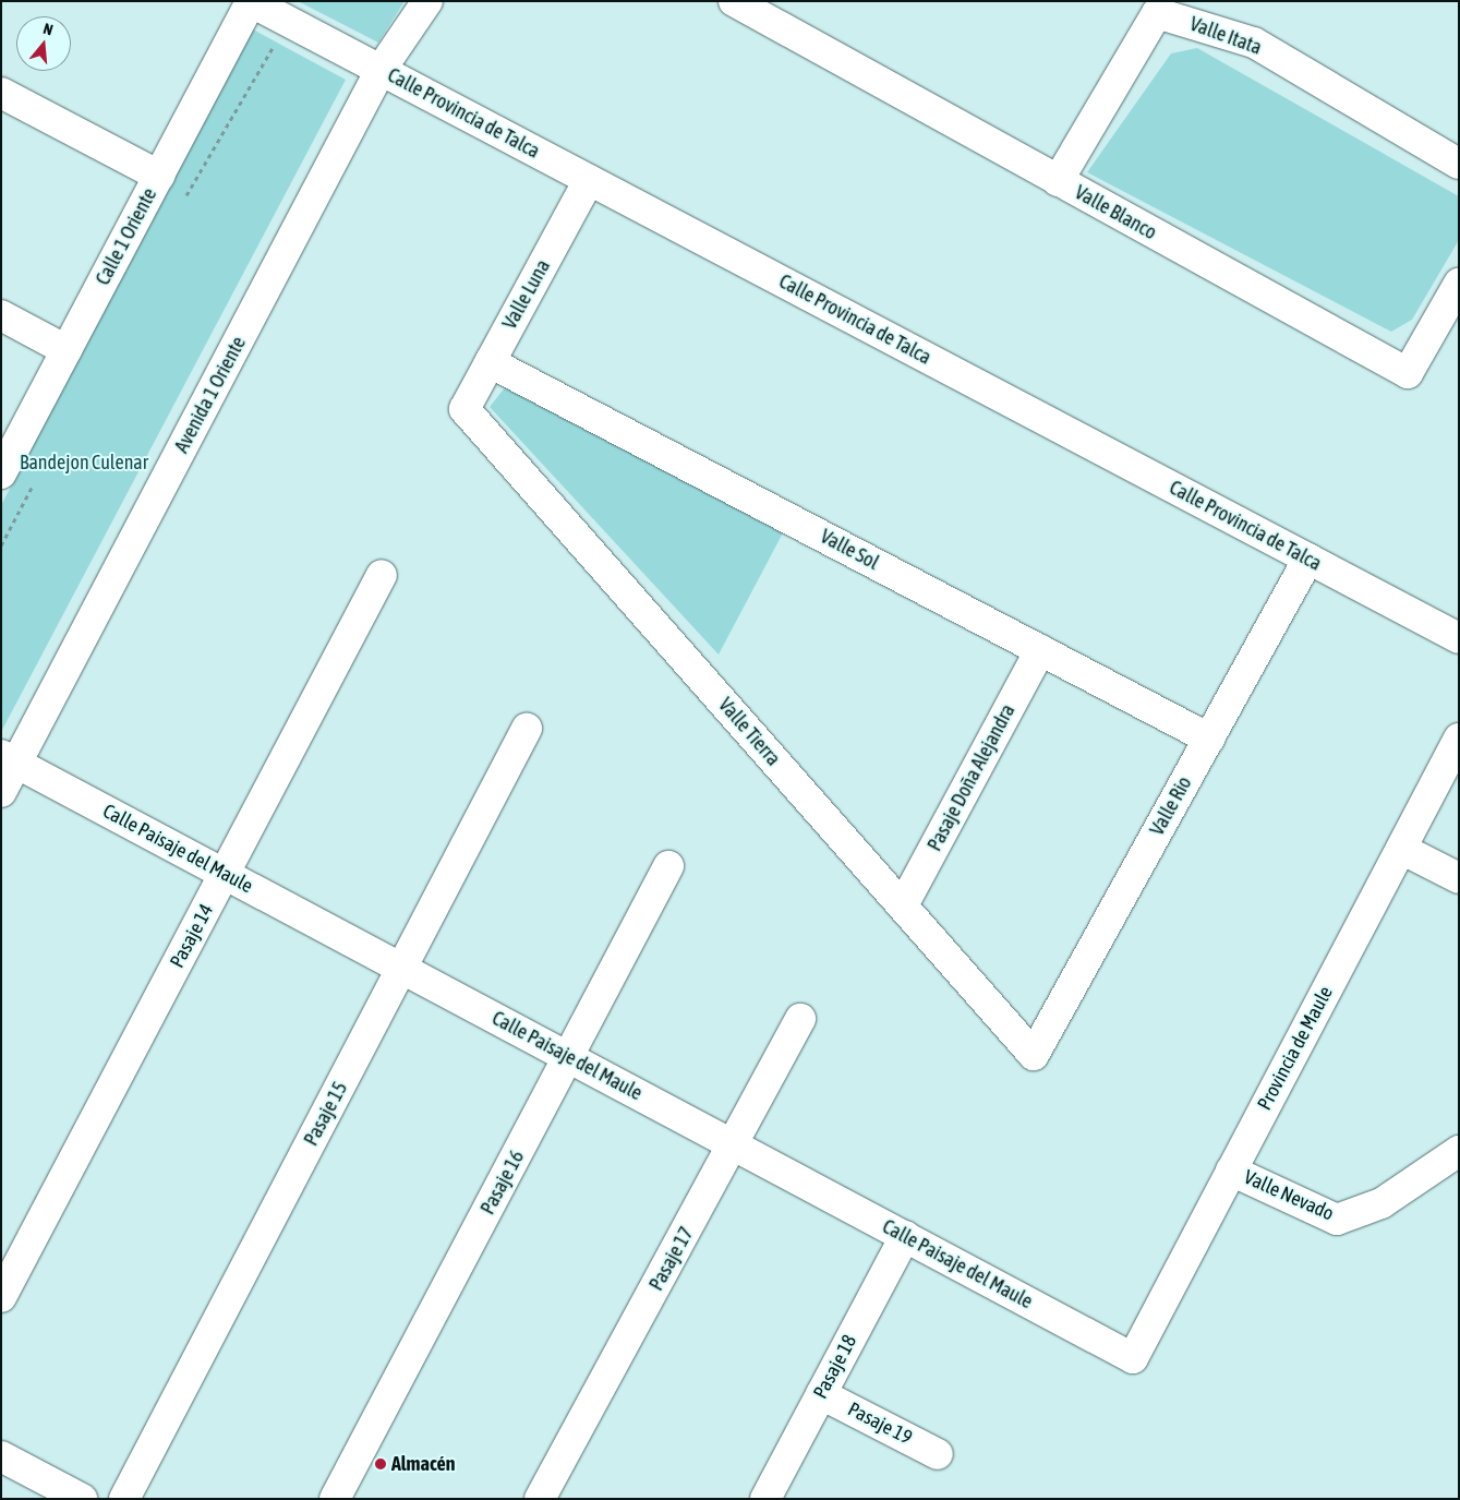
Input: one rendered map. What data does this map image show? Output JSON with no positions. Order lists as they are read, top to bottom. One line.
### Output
{"streets":{"street":["Valle Itata","Calle Provincia de Talca","Valle Blanco","Calle 1 Oriente","Valle Luna","Avenida 1 Oriente","Valle Sol","Valle Tierra","Pasaje Doña Alejandra","Valle Rio","Calle Paisaje del Maule","Pasaje 14","Provincia de Maule","Pasaje 15","Pasaje 16","Valle Nevado","Pasaje 17","Pasaje 18","Pasaje 19"]},"crossings":[["Valle Itata","Valle Blanco"],["Calle Provincia de Talca","Calle 1 Oriente"],["Calle Provincia de Talca","Valle Luna"],["Calle Provincia de Talca","Avenida 1 Oriente"],["Calle Provincia de Talca","Valle Rio"],["Valle Luna","Valle Sol"],["Valle Luna","Valle Tierra"],["Avenida 1 Oriente","Calle Paisaje del Maule"],["Valle Sol","Pasaje Doña Alejandra"],["Valle Sol","Valle Rio"],["Valle Tierra","Pasaje Doña Alejandra"],["Valle Tierra","Valle Rio"],["Calle Paisaje del Maule","Pasaje 14"],["Calle Paisaje del Maule","Provincia de Maule"],["Calle Paisaje del Maule","Pasaje 15"],["Calle Paisaje del Maule","Pasaje 16"],["Calle Paisaje del Maule","Pasaje 17"],["Calle Paisaje del Maule","Pasaje 18"],["Provincia de Maule","Valle Nevado"],["Pasaje 18","Pasaje 19"]],"parks":["Bandejon Culenar"],"places":["Almacén"],"north":"top"}
